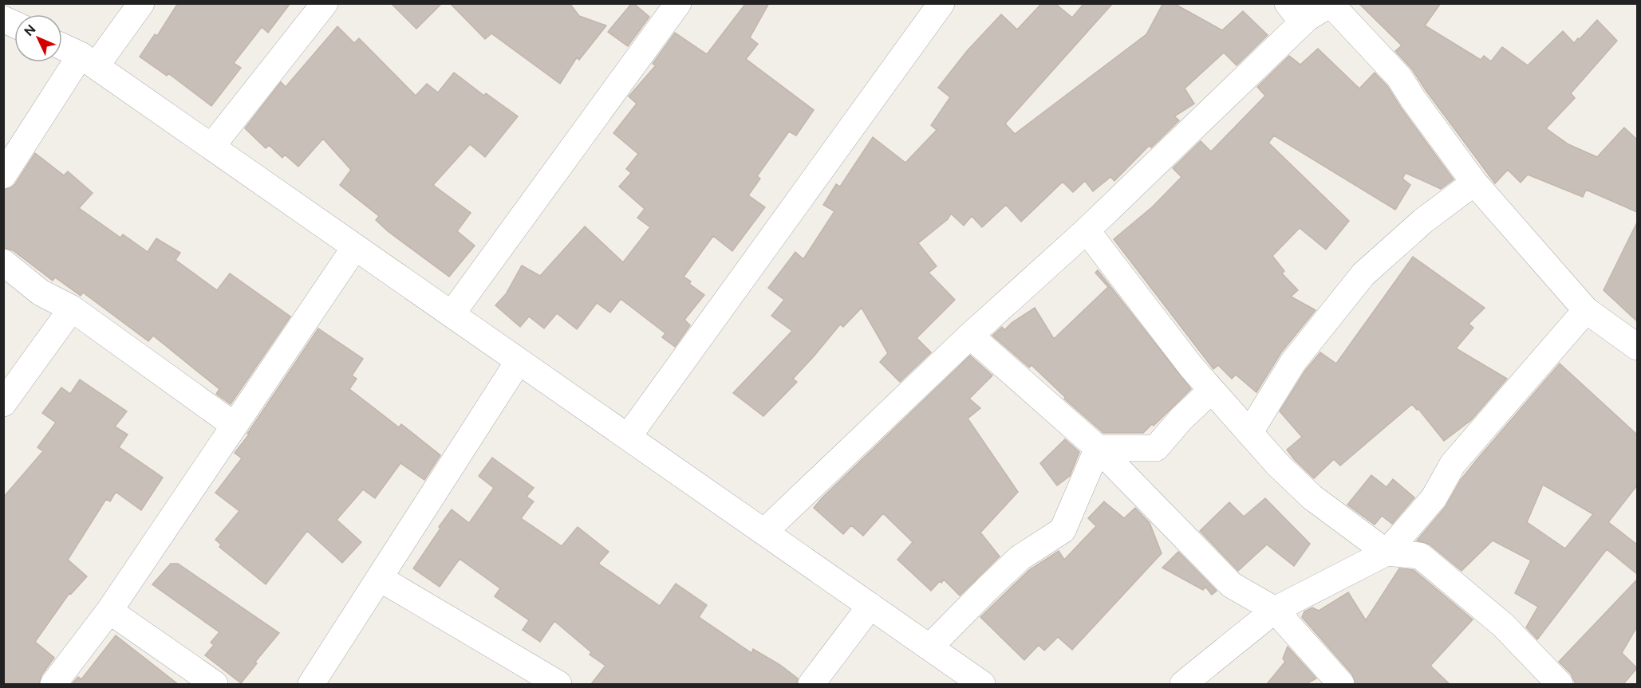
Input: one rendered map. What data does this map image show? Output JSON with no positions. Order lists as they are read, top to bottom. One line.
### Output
{"north":"top left"}
